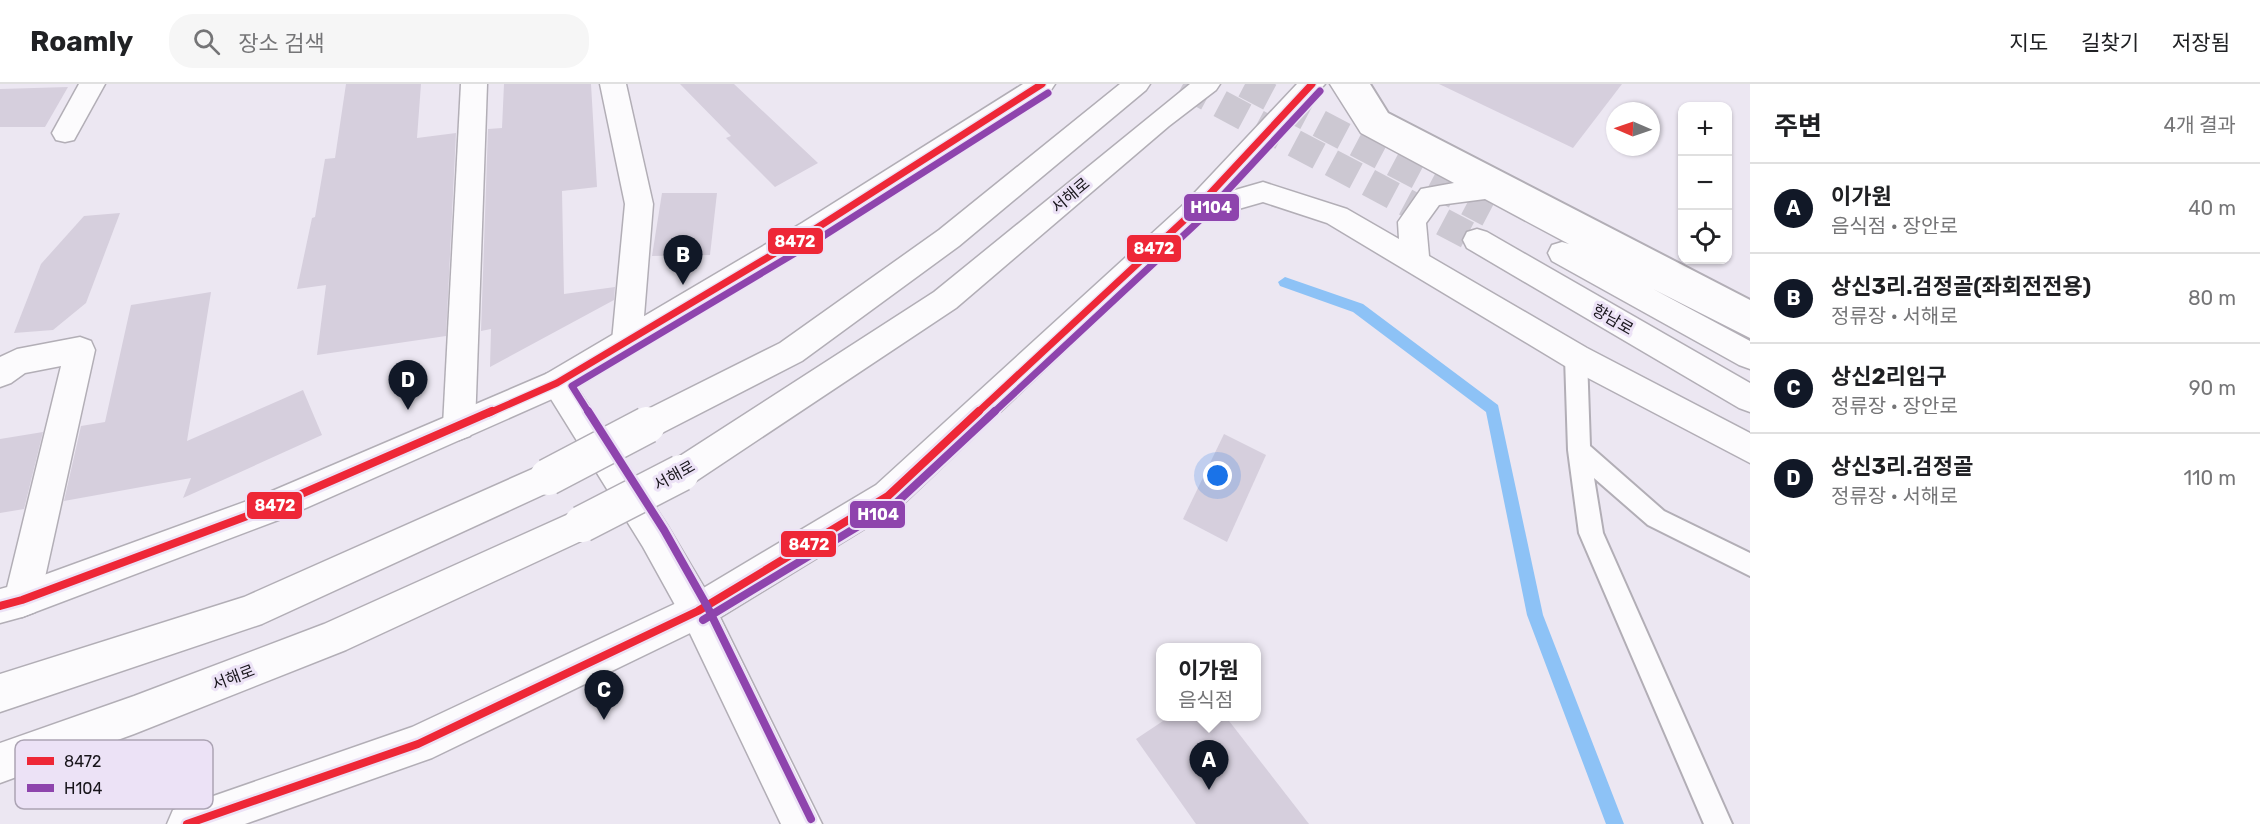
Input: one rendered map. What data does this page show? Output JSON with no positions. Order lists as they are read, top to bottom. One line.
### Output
{"streets":{"main road":["서해로","향남로"]},"lines":["transit line 8472","transit line H104"],"legend":["8472","H104"],"north":"left","page":{"header":"Roamly","search":"장소 검색","nav":["지도","길찾기","저장됨"],"heading":["주변","4개 결과"],"map_buttons":["+","−"],"list":[{"mark":"A","name":"이가원","note":"음식점 · 장안로","value":"40 m"},{"mark":"B","name":"상신3리.검정골(좌회전전용)","note":"정류장 · 서해로","value":"80 m"},{"mark":"C","name":"상신2리입구","note":"정류장 · 장안로","value":"90 m"},{"mark":"D","name":"상신3리.검정골","note":"정류장 · 서해로","value":"110 m"}],"pins":["B","D","C","A"],"popup":["이가원","음식점"]}}
